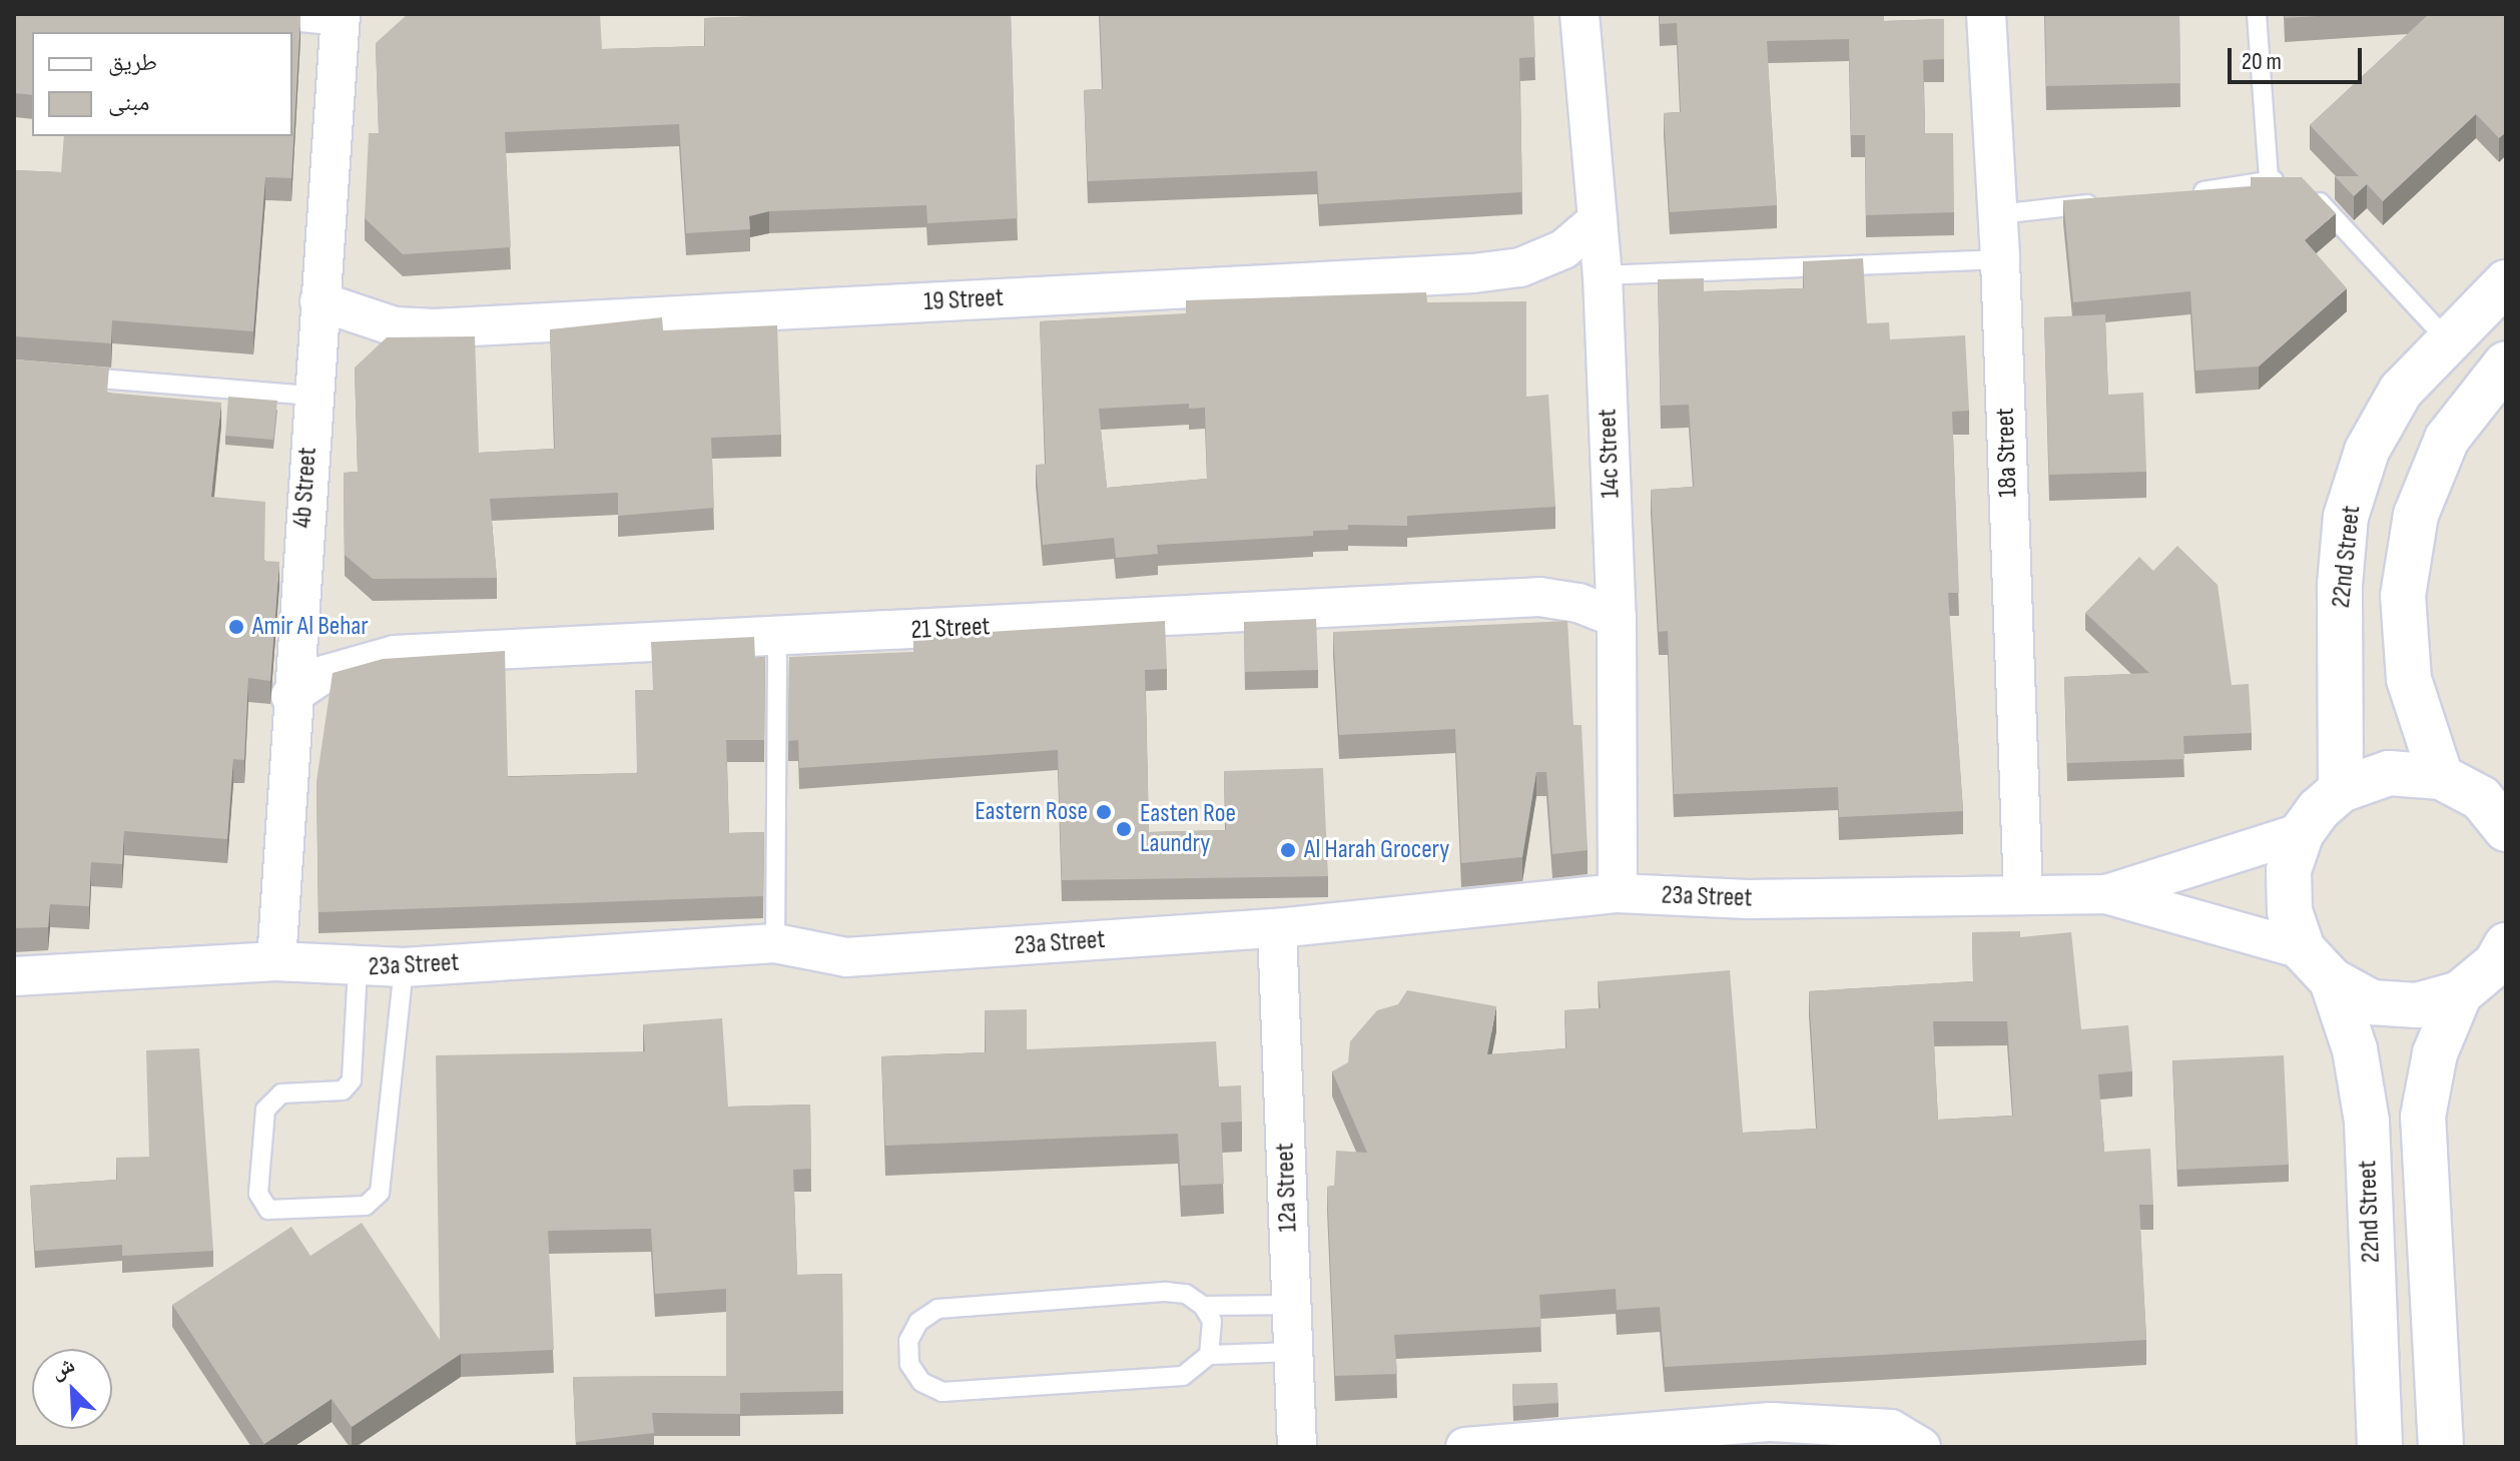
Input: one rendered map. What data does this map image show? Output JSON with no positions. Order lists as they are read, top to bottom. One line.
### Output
{"streets":{"street":["19 Street","18a Street","14c Street","4b Street","22nd Street","21 Street","23a Street","12a Street"]},"crossings":[["19 Street","14c Street"],["19 Street","4b Street"],["18a Street","23a Street"],["14c Street","21 Street"],["14c Street","23a Street"],["4b Street","21 Street"],["4b Street","23a Street"],["22nd Street","23a Street"],["23a Street","12a Street"]],"places":["Amir Al Behar","Eastern Rose","Easten Roe Laundry","Al Harah Grocery"],"legend":["طريق","مبنى"],"scale_bar":"20 m","north":"top left"}
